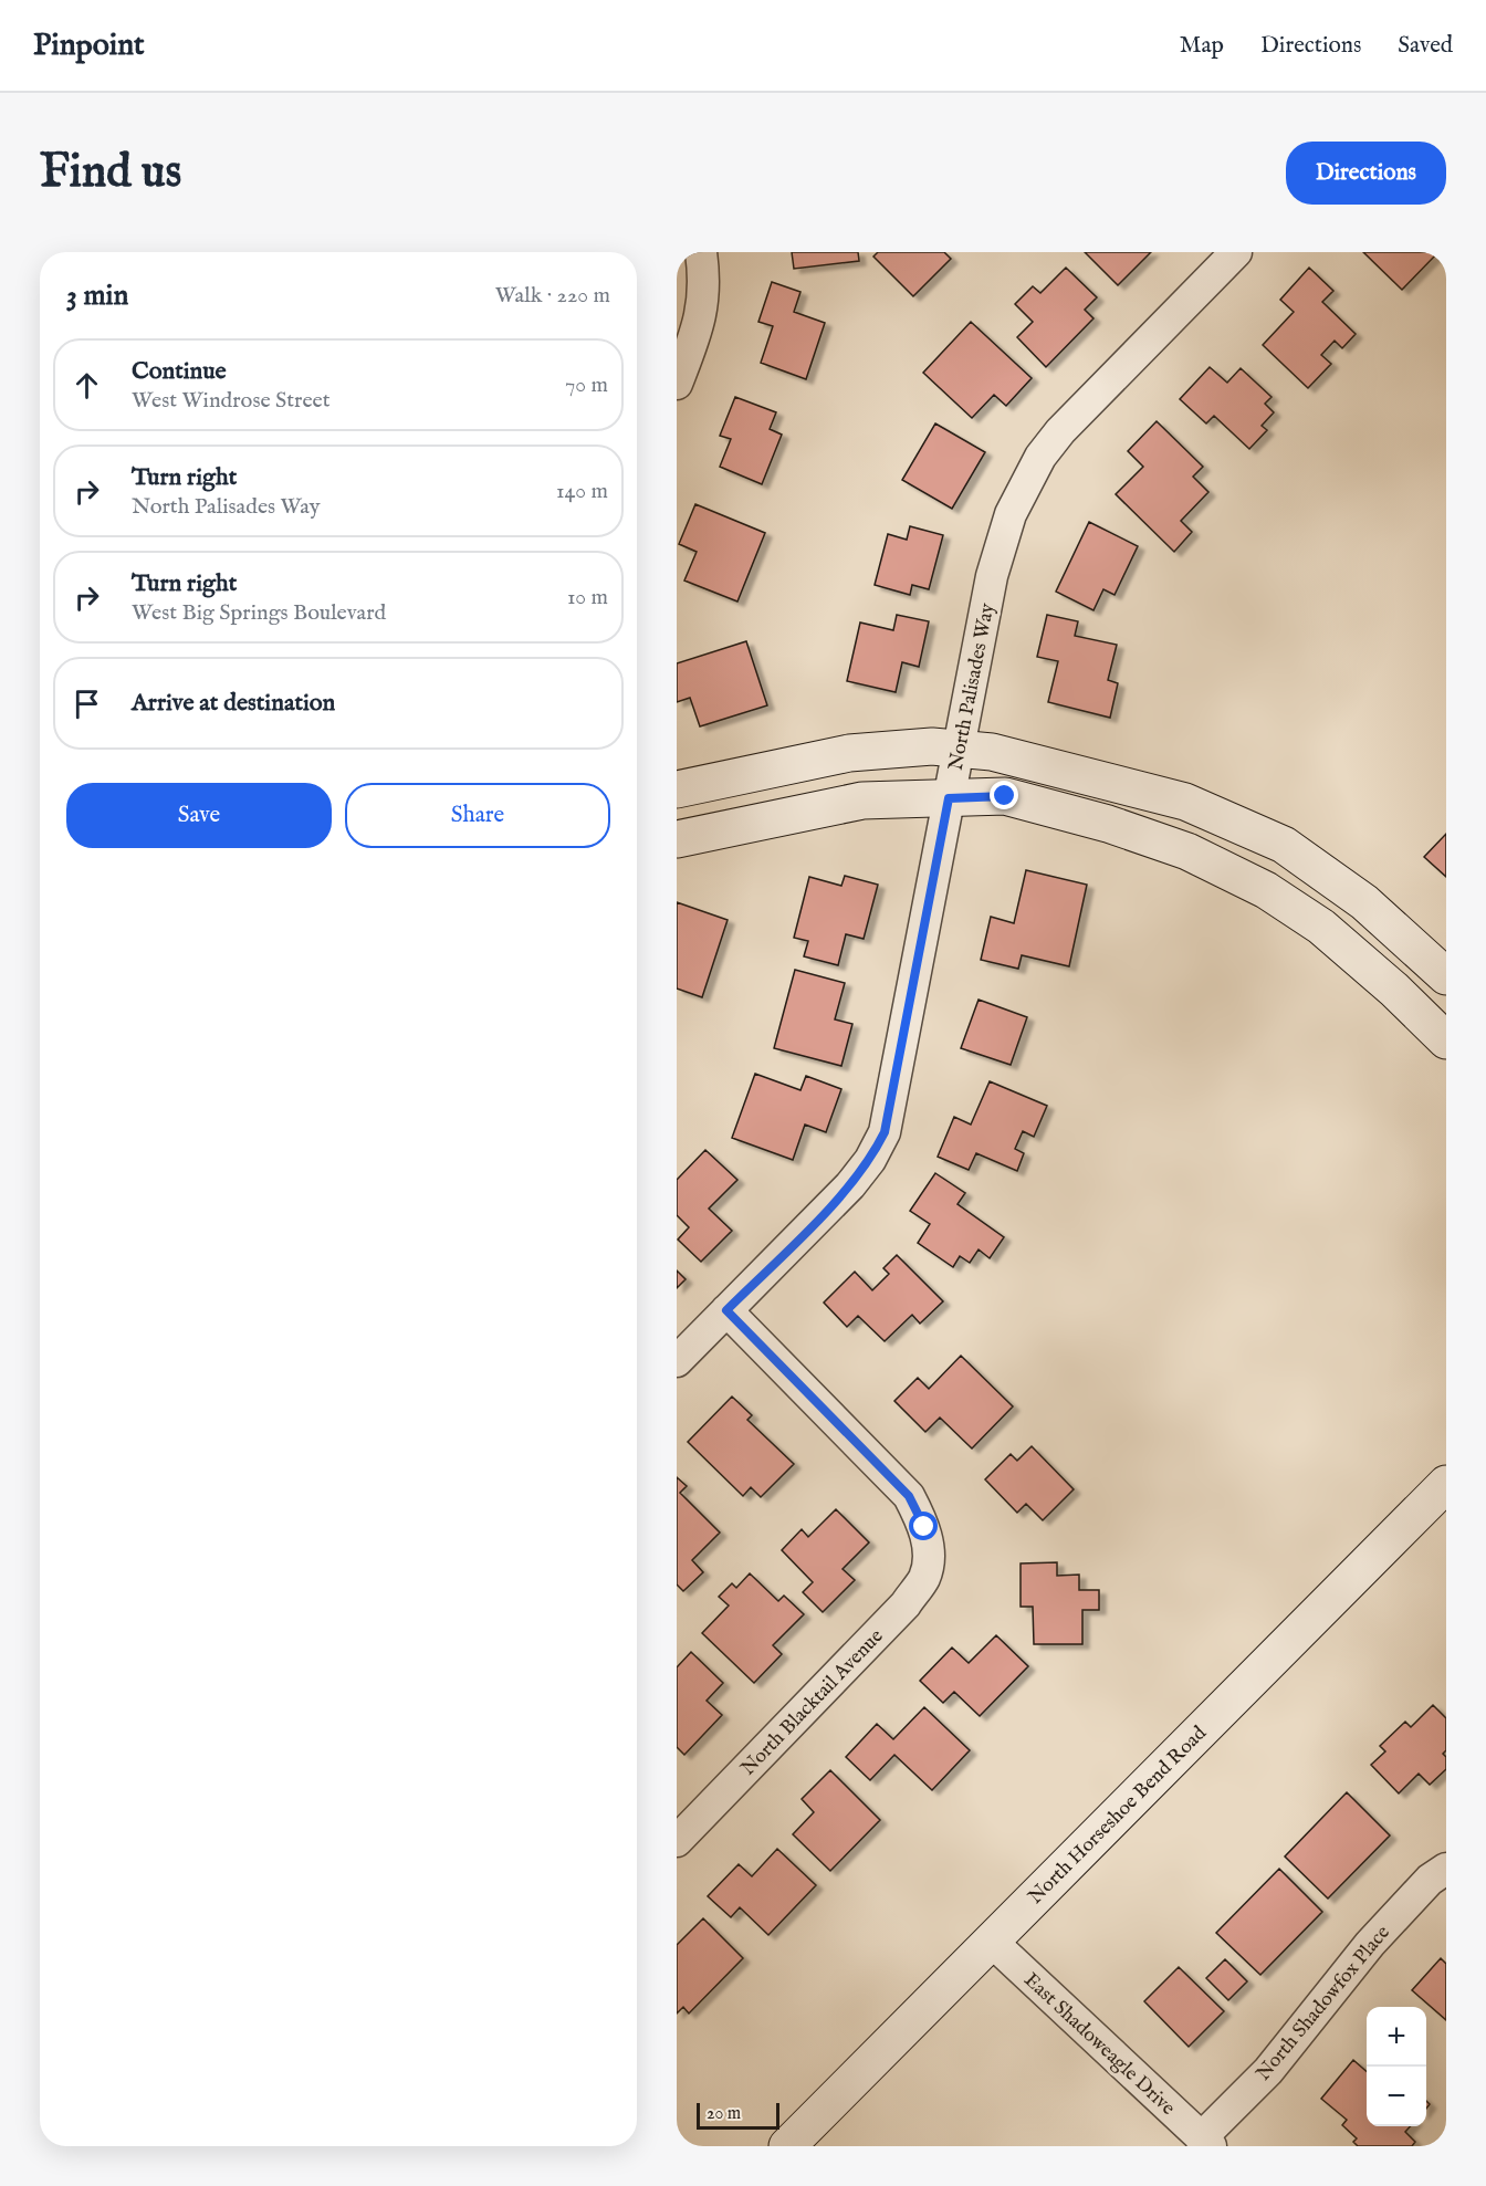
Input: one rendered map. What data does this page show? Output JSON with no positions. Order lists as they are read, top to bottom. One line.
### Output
{"streets":{"street":["North Palisades Way","North Blacktail Avenue","North Horseshoe Bend Road","North Shadowfox Place","East Shadoweagle Drive"]},"crossings":[["North Palisades Way","North Blacktail Avenue"],["North Horseshoe Bend Road","East Shadoweagle Drive"],["North Shadowfox Place","East Shadoweagle Drive"]],"scale_bar":"20 m","page":{"header":"Pinpoint","nav":["Map","Directions","Saved"],"buttons":["Directions",["Save","Share"]],"title":"Find us","heading":["3 min","Walk · 220 m"],"list":[["Continue","West Windrose Street","70 m"],["Turn right","North Palisades Way","140 m"],["Turn right","West Big Springs Boulevard","10 m"],"Arrive at destination"],"map_buttons":["+","−"],"scale":"20 m"}}
